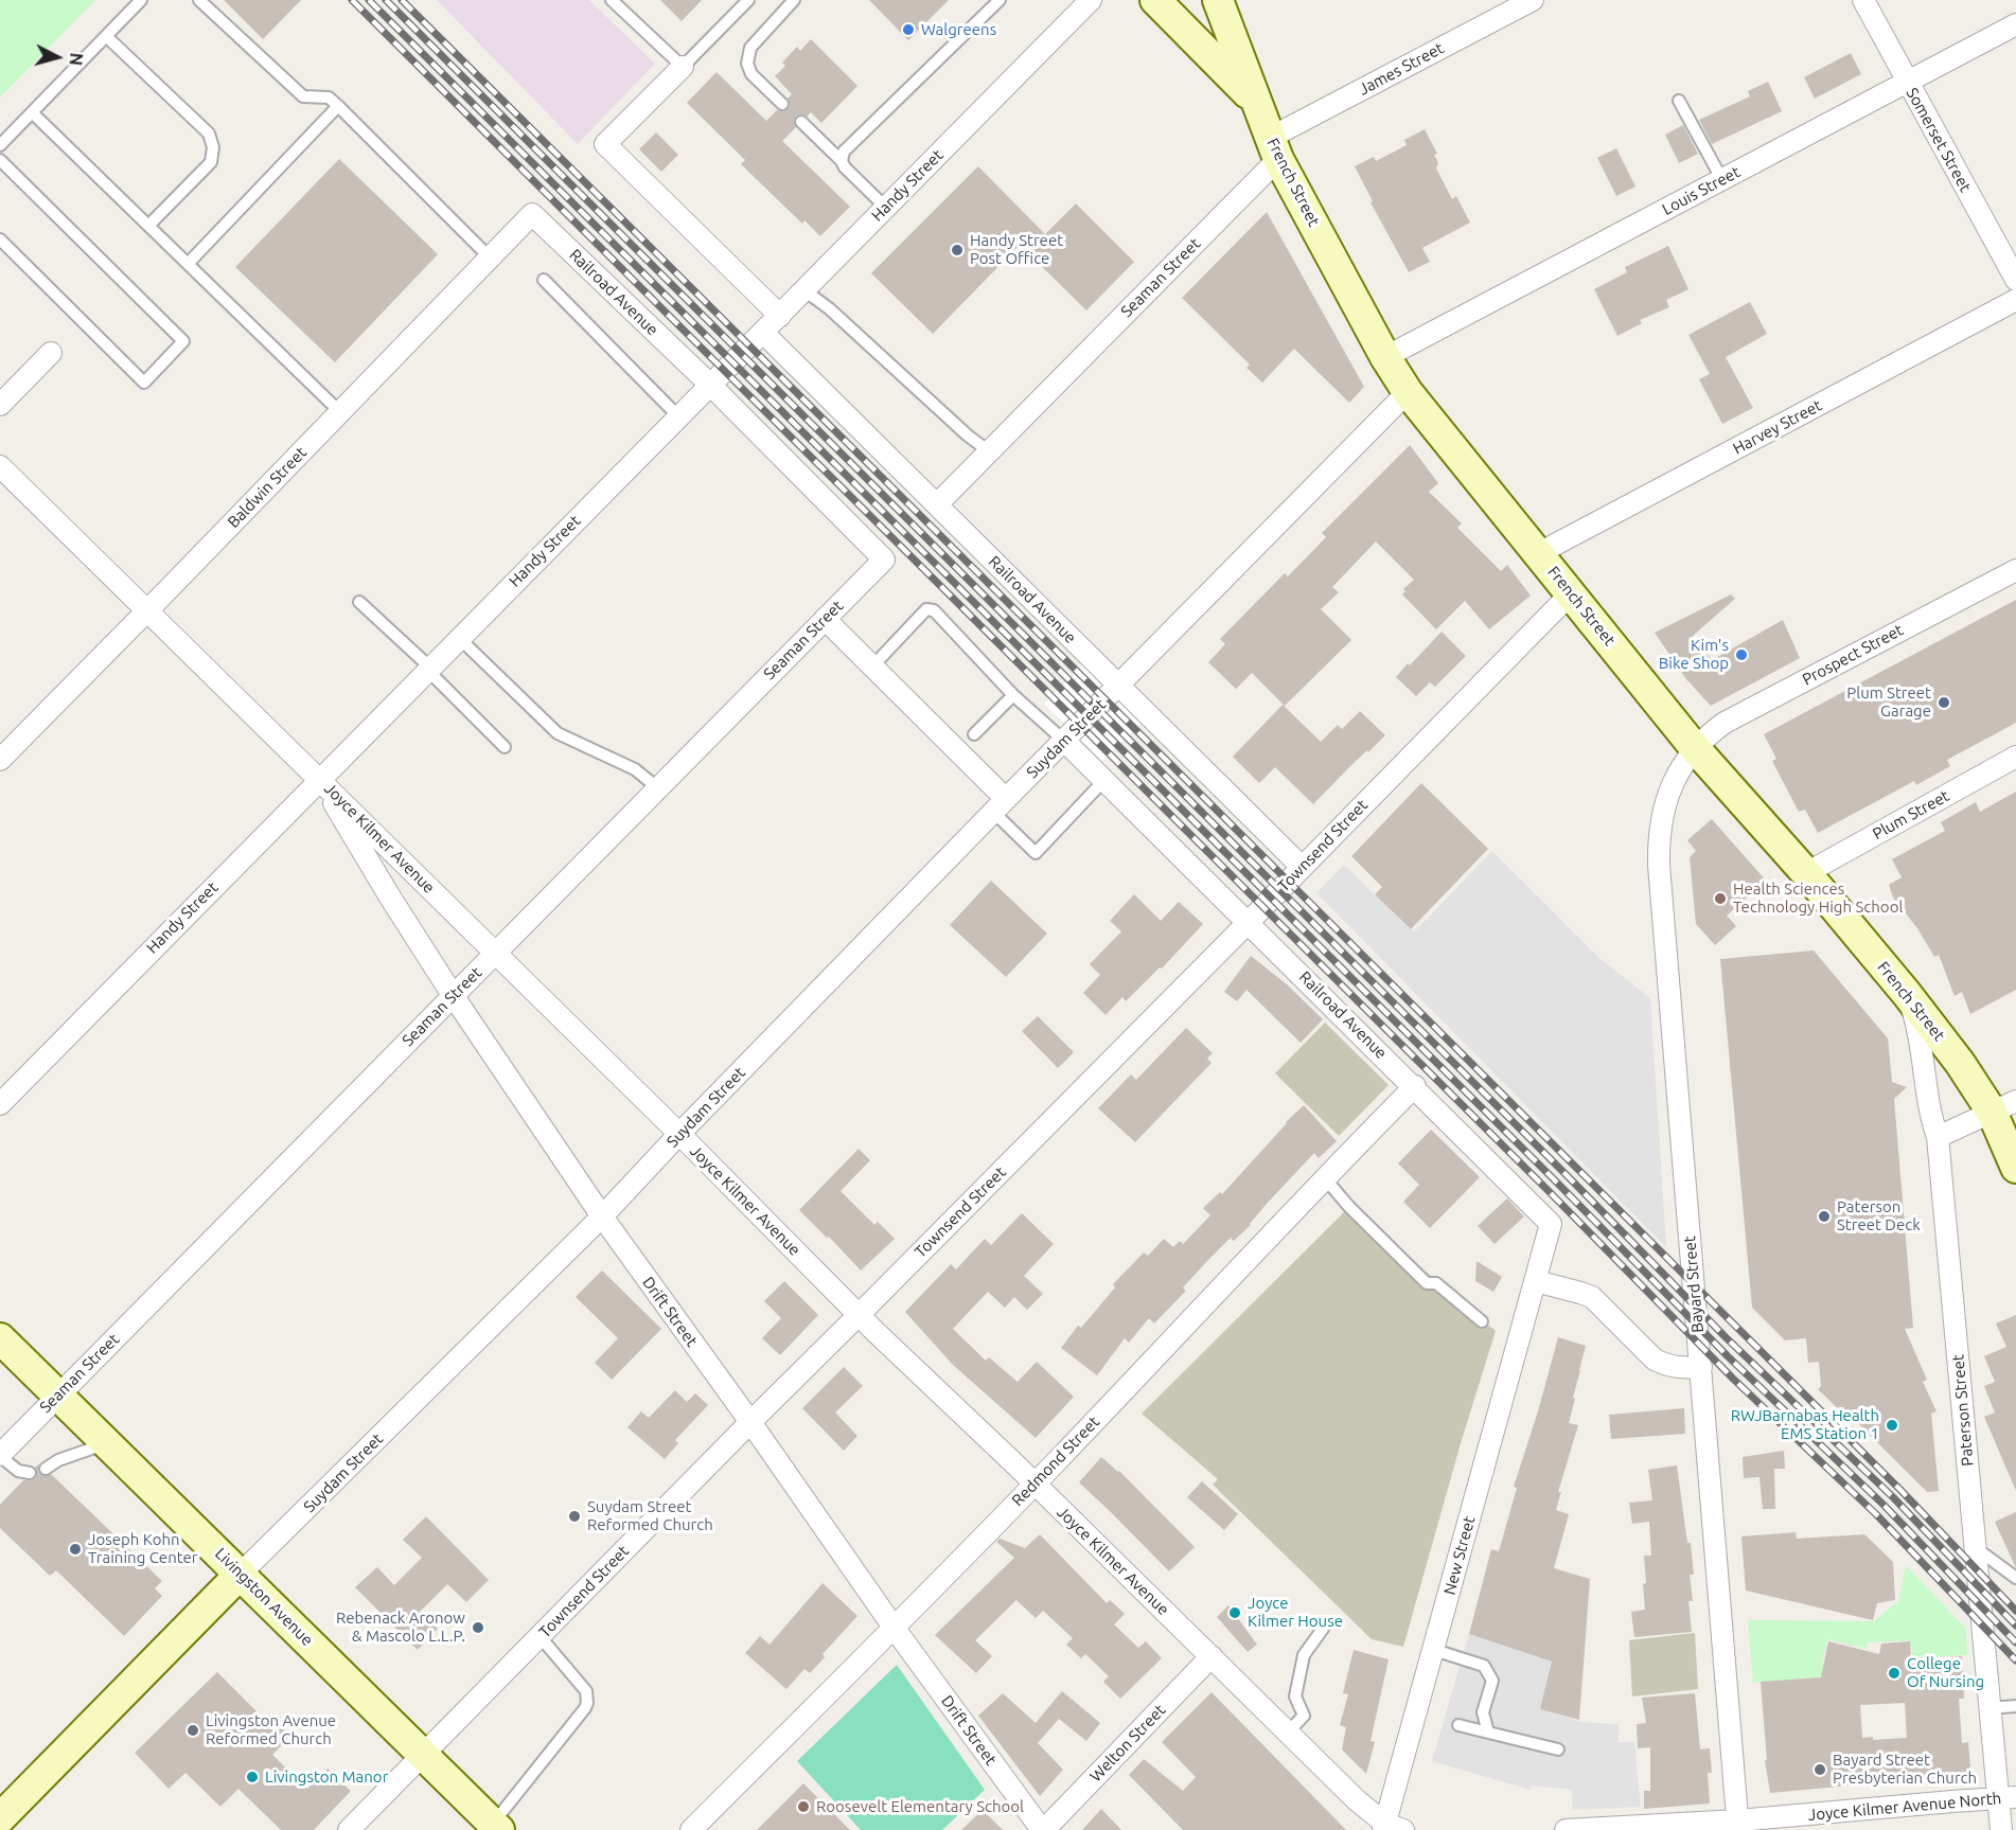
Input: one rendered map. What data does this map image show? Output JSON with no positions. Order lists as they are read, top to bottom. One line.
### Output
{"streets":{"main road":["French Street","Suydam Street","Livingston Avenue"],"street":["James Street","Somerset Street","Handy Street","Louis Street","Seaman Street","Railroad Avenue","Harvey Street","Baldwin Street","Prospect Street","Plum Street","Joyce Kilmer Avenue","Townsend Street","Bayard Street","Drift Street","Paterson Street","Redmond Street","New Street","Welton Street","Joyce Kilmer Avenue North"]},"crossings":[["James Street","French Street"],["James Street","Seaman Street"],["Somerset Street","Louis Street"],["French Street","Louis Street"],["French Street","Seaman Street"],["French Street","Harvey Street"],["French Street","Prospect Street"],["French Street","Suydam Street"],["French Street","Plum Street"],["French Street","Townsend Street"],["French Street","Bayard Street"],["French Street","Paterson Street"],["Handy Street","Railroad Avenue"],["Handy Street","Joyce Kilmer Avenue"],["Handy Street","Drift Street"],["Seaman Street","Railroad Avenue"],["Seaman Street","Joyce Kilmer Avenue"],["Seaman Street","Drift Street"],["Seaman Street","Livingston Avenue"],["Railroad Avenue","Baldwin Street"],["Railroad Avenue","Suydam Street"],["Railroad Avenue","Townsend Street"],["Railroad Avenue","Redmond Street"],["Railroad Avenue","New Street"],["Baldwin Street","Joyce Kilmer Avenue"],["Prospect Street","Bayard Street"],["Suydam Street","Joyce Kilmer Avenue"],["Suydam Street","Drift Street"],["Suydam Street","Livingston Avenue"],["Joyce Kilmer Avenue","Townsend Street"],["Joyce Kilmer Avenue","Drift Street"],["Joyce Kilmer Avenue","Redmond Street"],["Joyce Kilmer Avenue","New Street"],["Joyce Kilmer Avenue","Welton Street"],["Townsend Street","Drift Street"],["Townsend Street","Livingston Avenue"],["Bayard Street","Joyce Kilmer Avenue North"],["Drift Street","Redmond Street"],["Drift Street","Welton Street"],["Paterson Street","Joyce Kilmer Avenue North"]],"places":["Walgreens","Handy Street Post Office","Kim's Bike Shop","Plum Street Garage","Health Sciences Technology High School","Paterson Street Deck","RWJBarnabas Health EMS Station 1","Suydam Street Reformed Church","Joseph Kohn Training Center","Joyce Kilmer House","Rebenack Aronow & Mascolo L.L.P.","College Of Nursing","Livingston Avenue Reformed Church","Bayard Street Presbyterian Church","Livingston Manor","Roosevelt Elementary School"],"north":"right"}
